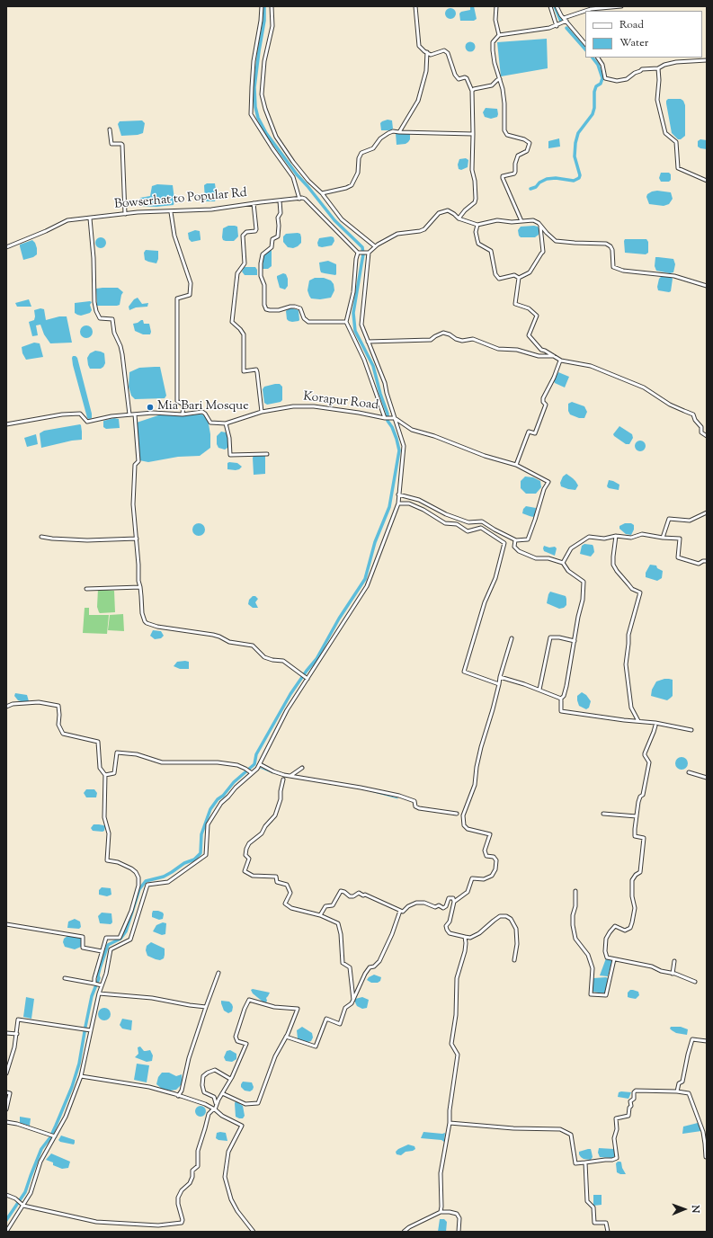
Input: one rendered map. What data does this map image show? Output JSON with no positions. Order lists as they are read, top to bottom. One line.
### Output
{"streets":{"street":["Bowserhat to Popular Rd","Korapur Road"]},"places":["Mia Bari Mosque"],"legend":["Road","Water"],"north":"right"}
